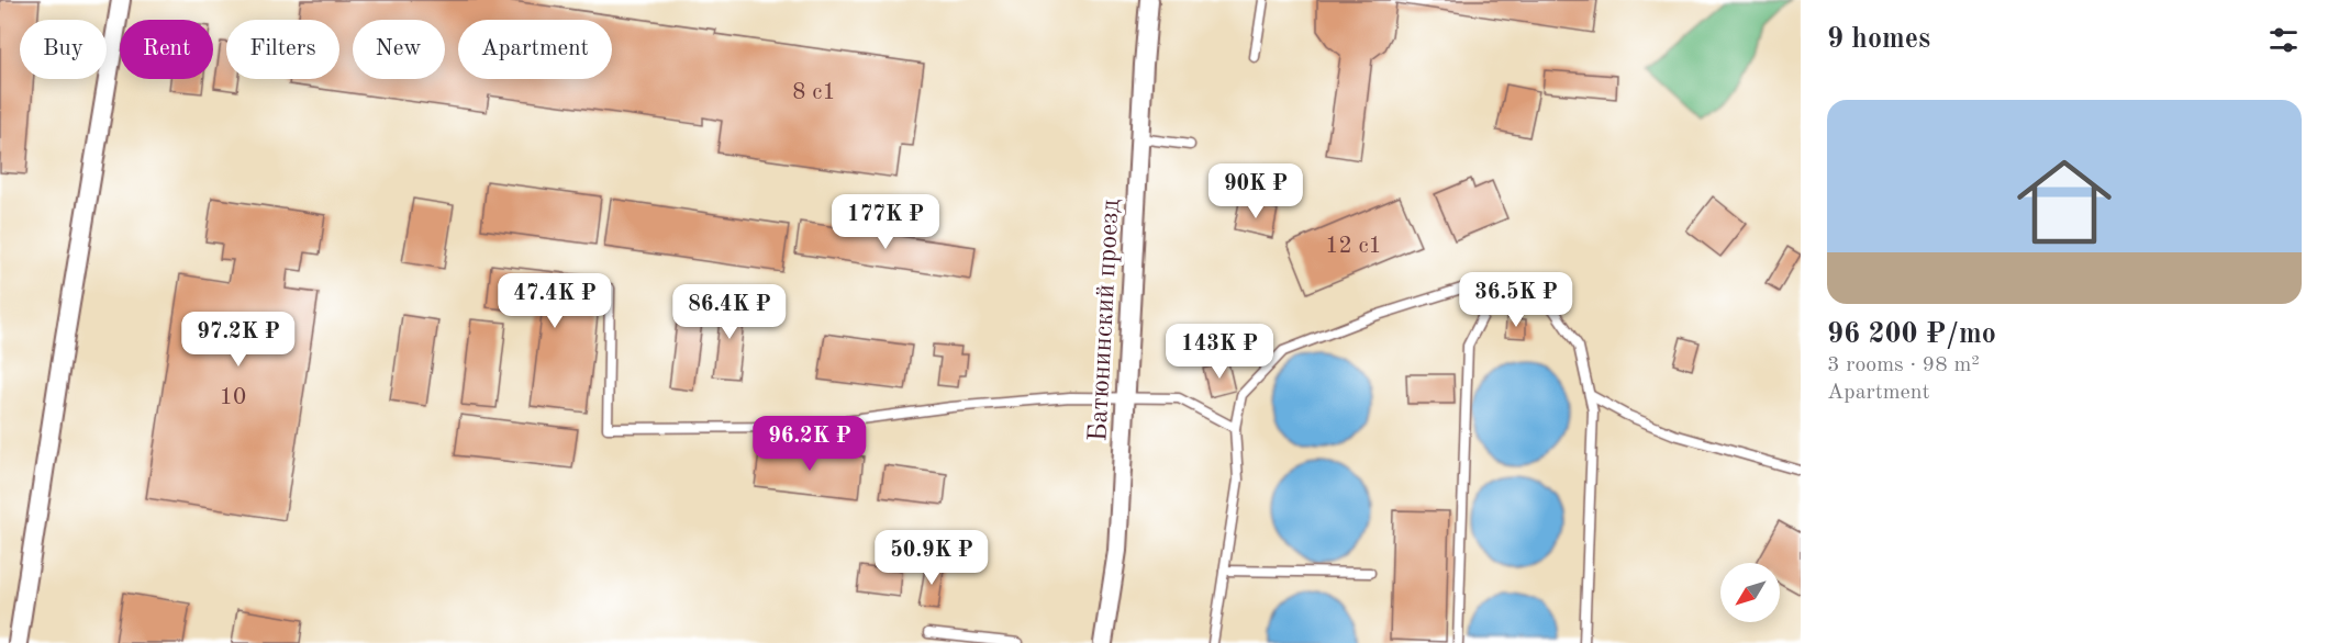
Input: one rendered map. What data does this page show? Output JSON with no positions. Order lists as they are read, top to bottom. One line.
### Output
{"streets":{"street":["Батюнинский проезд"]},"house_numbers":["8 с1","12 с1","10"],"north":"bottom left","page":{"heading":"9 homes","chip":["Buy","Rent","Filters","New","Apartment"],"list":[{"name":"96 200 ₽/mo","note":"3 rooms · 98 m² · Apartment"}],"price":["90K ₽","177K ₽","36.5K ₽","47.4K ₽","86.4K ₽","97.2K ₽","143K ₽","96.2K ₽","50.9K ₽"]}}
